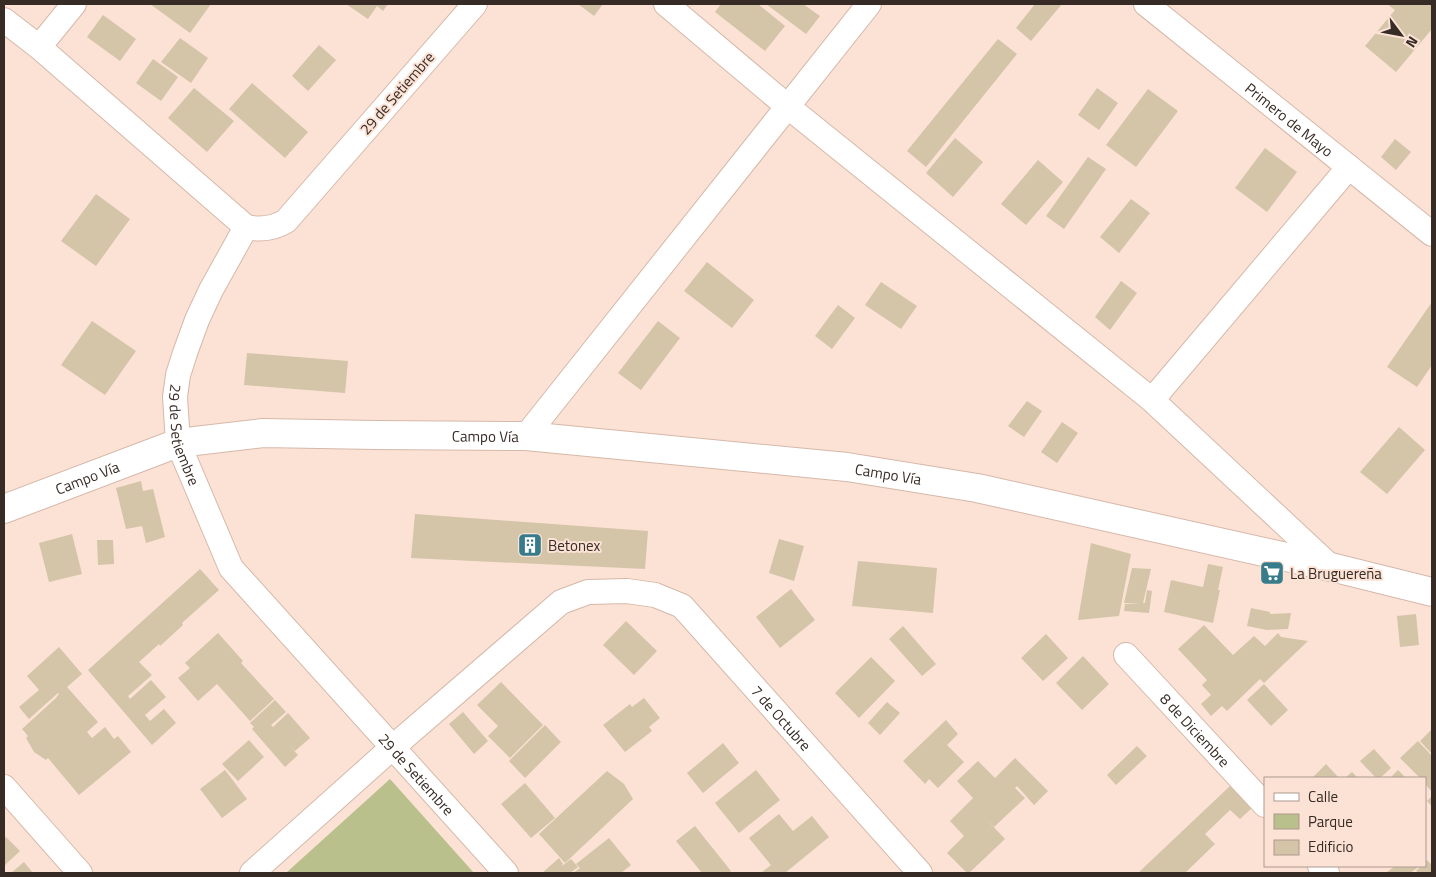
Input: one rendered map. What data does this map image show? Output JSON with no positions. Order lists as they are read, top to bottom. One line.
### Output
{"streets":{"street":["29 de Setiembre","Primero de Mayo","Campo Vía","7 de Octubre","8 de Diciembre"]},"crossings":[["29 de Setiembre","Campo Vía"],["29 de Setiembre","7 de Octubre"]],"places":{"building":["Betonex"],"supermarket":["La Bruguereña"]},"legend":["Calle","Parque","Edificio"],"north":"bottom right"}
